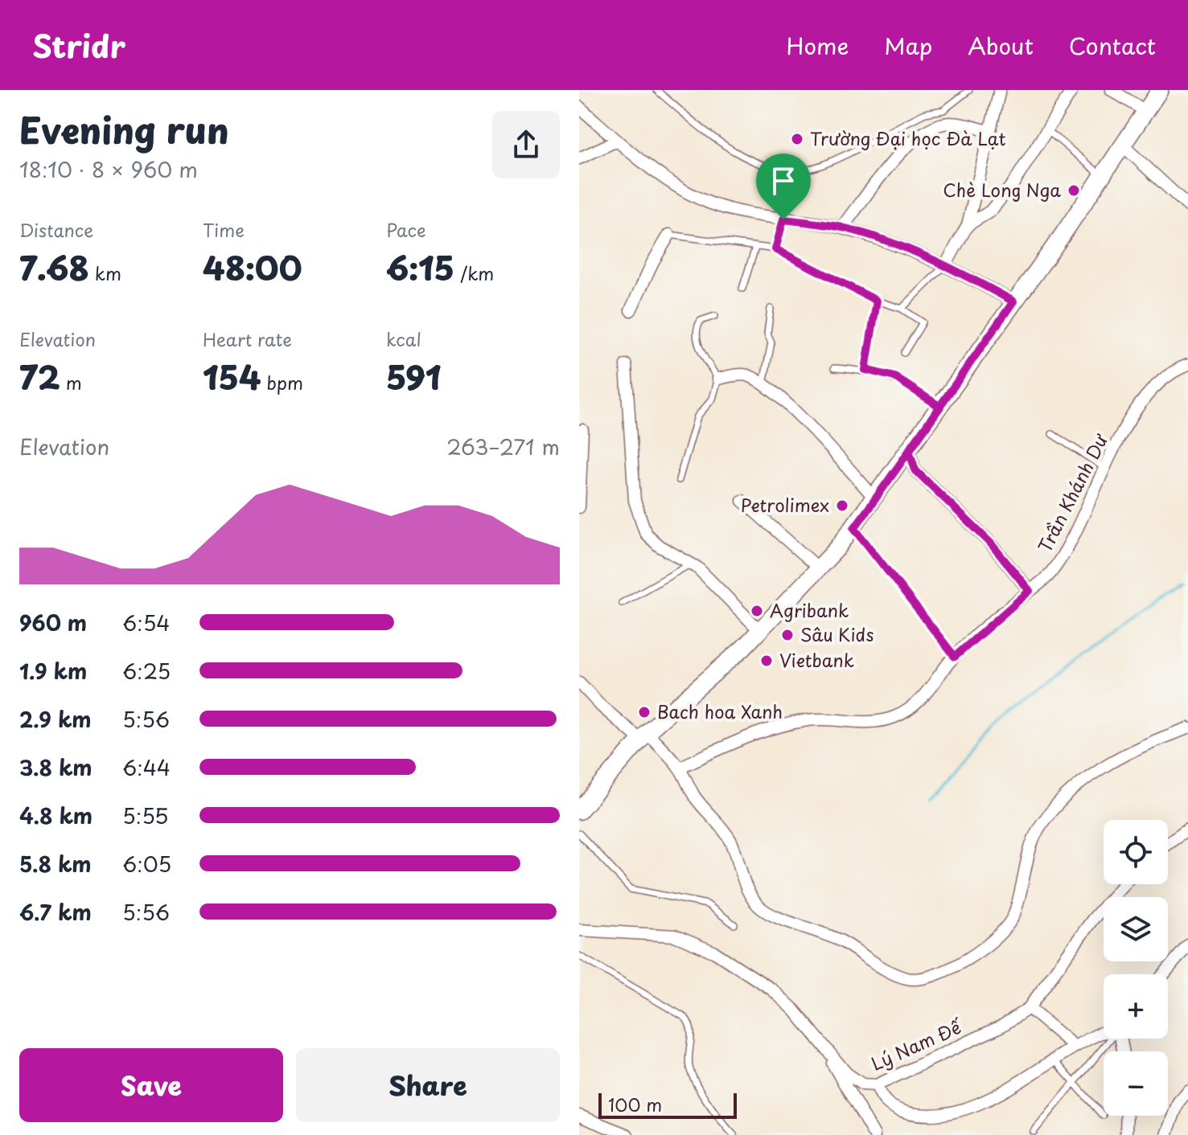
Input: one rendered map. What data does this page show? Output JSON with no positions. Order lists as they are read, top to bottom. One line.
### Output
{"streets":{"street":["Trần Khánh Dư","Lý Nam Đế"]},"places":["Trường Đại học Đà Lạt","Chè Long Nga","Petrolimex","Agribank","Sâu Kids","Vietbank","Bach hoa Xanh"],"scale_bar":"100 m","page":{"header":"Stridr","nav":["Home","Map","About","Contact"],"heading":["Evening run","18:10 · 8 × 960 m"],"stats":[["Distance","7.68 km"],["Time","48:00"],["Pace","6:15 /km"],["Elevation","72 m"],["Heart rate","154 bpm"],["kcal","591"]],"chart":["Elevation","263–271 m"],"list":[{"name":"960 m","note":"6:54"},{"name":"1.9 km","note":"6:25"},{"name":"2.9 km","note":"5:56"},{"name":"3.8 km","note":"6:44"},{"name":"4.8 km","note":"5:55"},{"name":"5.8 km","note":"6:05"},{"name":"6.7 km","note":"5:56"}],"map_buttons":["+","−"],"buttons":["Save","Share"],"scale":"100 m"}}
